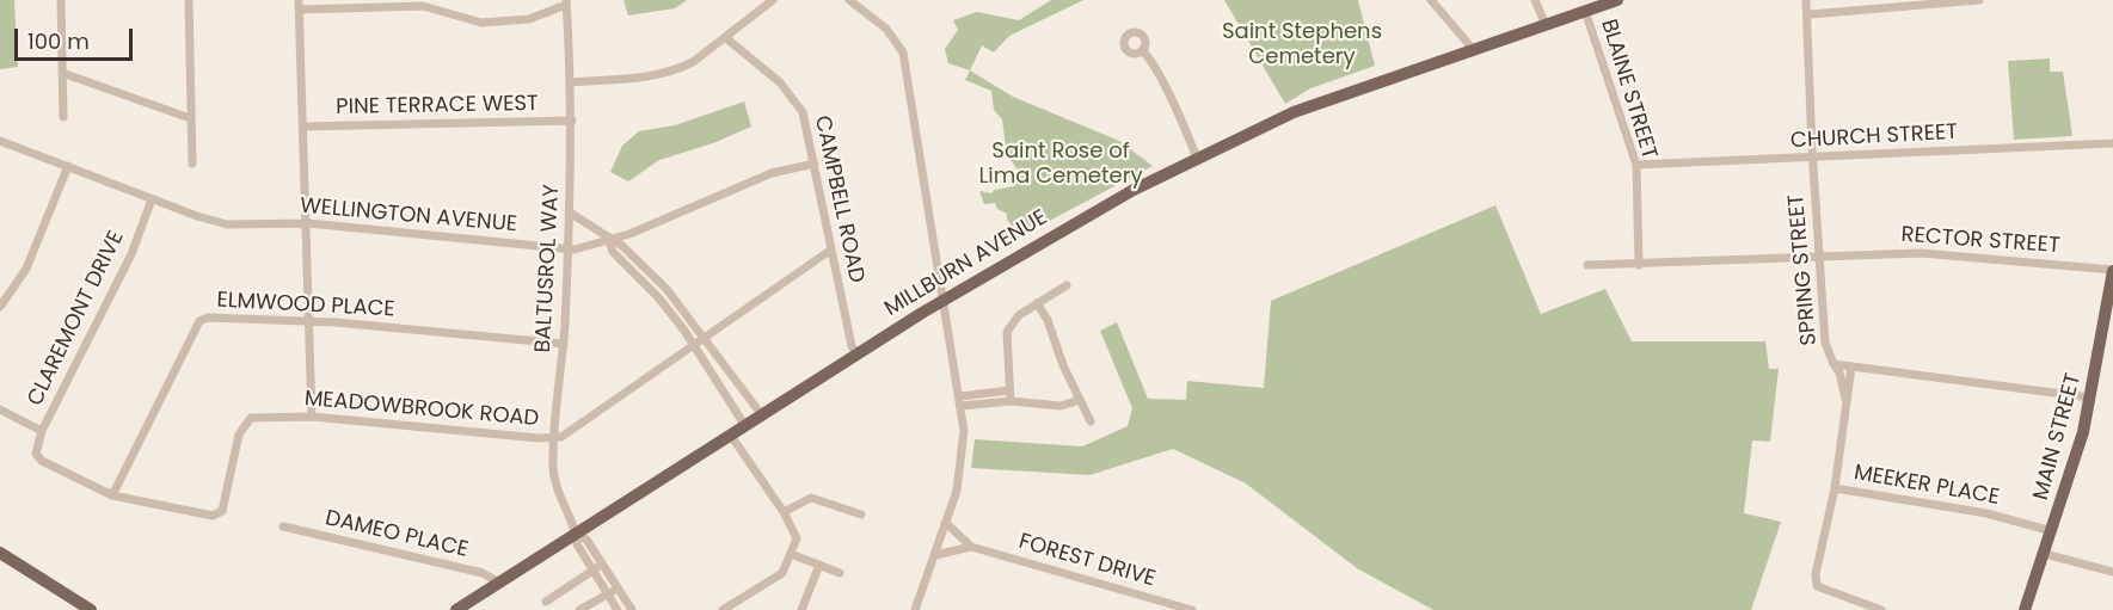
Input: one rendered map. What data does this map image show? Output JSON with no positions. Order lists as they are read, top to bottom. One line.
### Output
{"streets":{"main road":["MILLBURN AVENUE","MAIN STREET"],"street":["BLAINE STREET","PINE TERRACE WEST","CHURCH STREET","CAMPBELL ROAD","WELLINGTON AVENUE","RECTOR STREET","BALTUSROL WAY","SPRING STREET","ELMWOOD PLACE","CLAREMONT DRIVE","MEADOWBROOK ROAD","MEEKER PLACE","DAMEO PLACE","FOREST DRIVE"]},"crossings":[["BLAINE STREET","CHURCH STREET"],["BLAINE STREET","RECTOR STREET"],["BLAINE STREET","MILLBURN AVENUE"],["PINE TERRACE WEST","BALTUSROL WAY"],["CHURCH STREET","SPRING STREET"],["CAMPBELL ROAD","WELLINGTON AVENUE"],["CAMPBELL ROAD","MILLBURN AVENUE"],["CAMPBELL ROAD","MEADOWBROOK ROAD"],["WELLINGTON AVENUE","BALTUSROL WAY"],["WELLINGTON AVENUE","CLAREMONT DRIVE"],["RECTOR STREET","SPRING STREET"],["RECTOR STREET","MAIN STREET"],["MILLBURN AVENUE","BALTUSROL WAY"],["MILLBURN AVENUE","DAMEO PLACE"],["BALTUSROL WAY","ELMWOOD PLACE"],["BALTUSROL WAY","MEADOWBROOK ROAD"],["SPRING STREET","MAIN STREET"],["ELMWOOD PLACE","MEADOWBROOK ROAD"],["CLAREMONT DRIVE","MEADOWBROOK ROAD"],["MAIN STREET","MEEKER PLACE"]],"parks":["Saint Stephens Cemetery","Saint Rose of Lima Cemetery"],"scale_bar":"100 m"}
